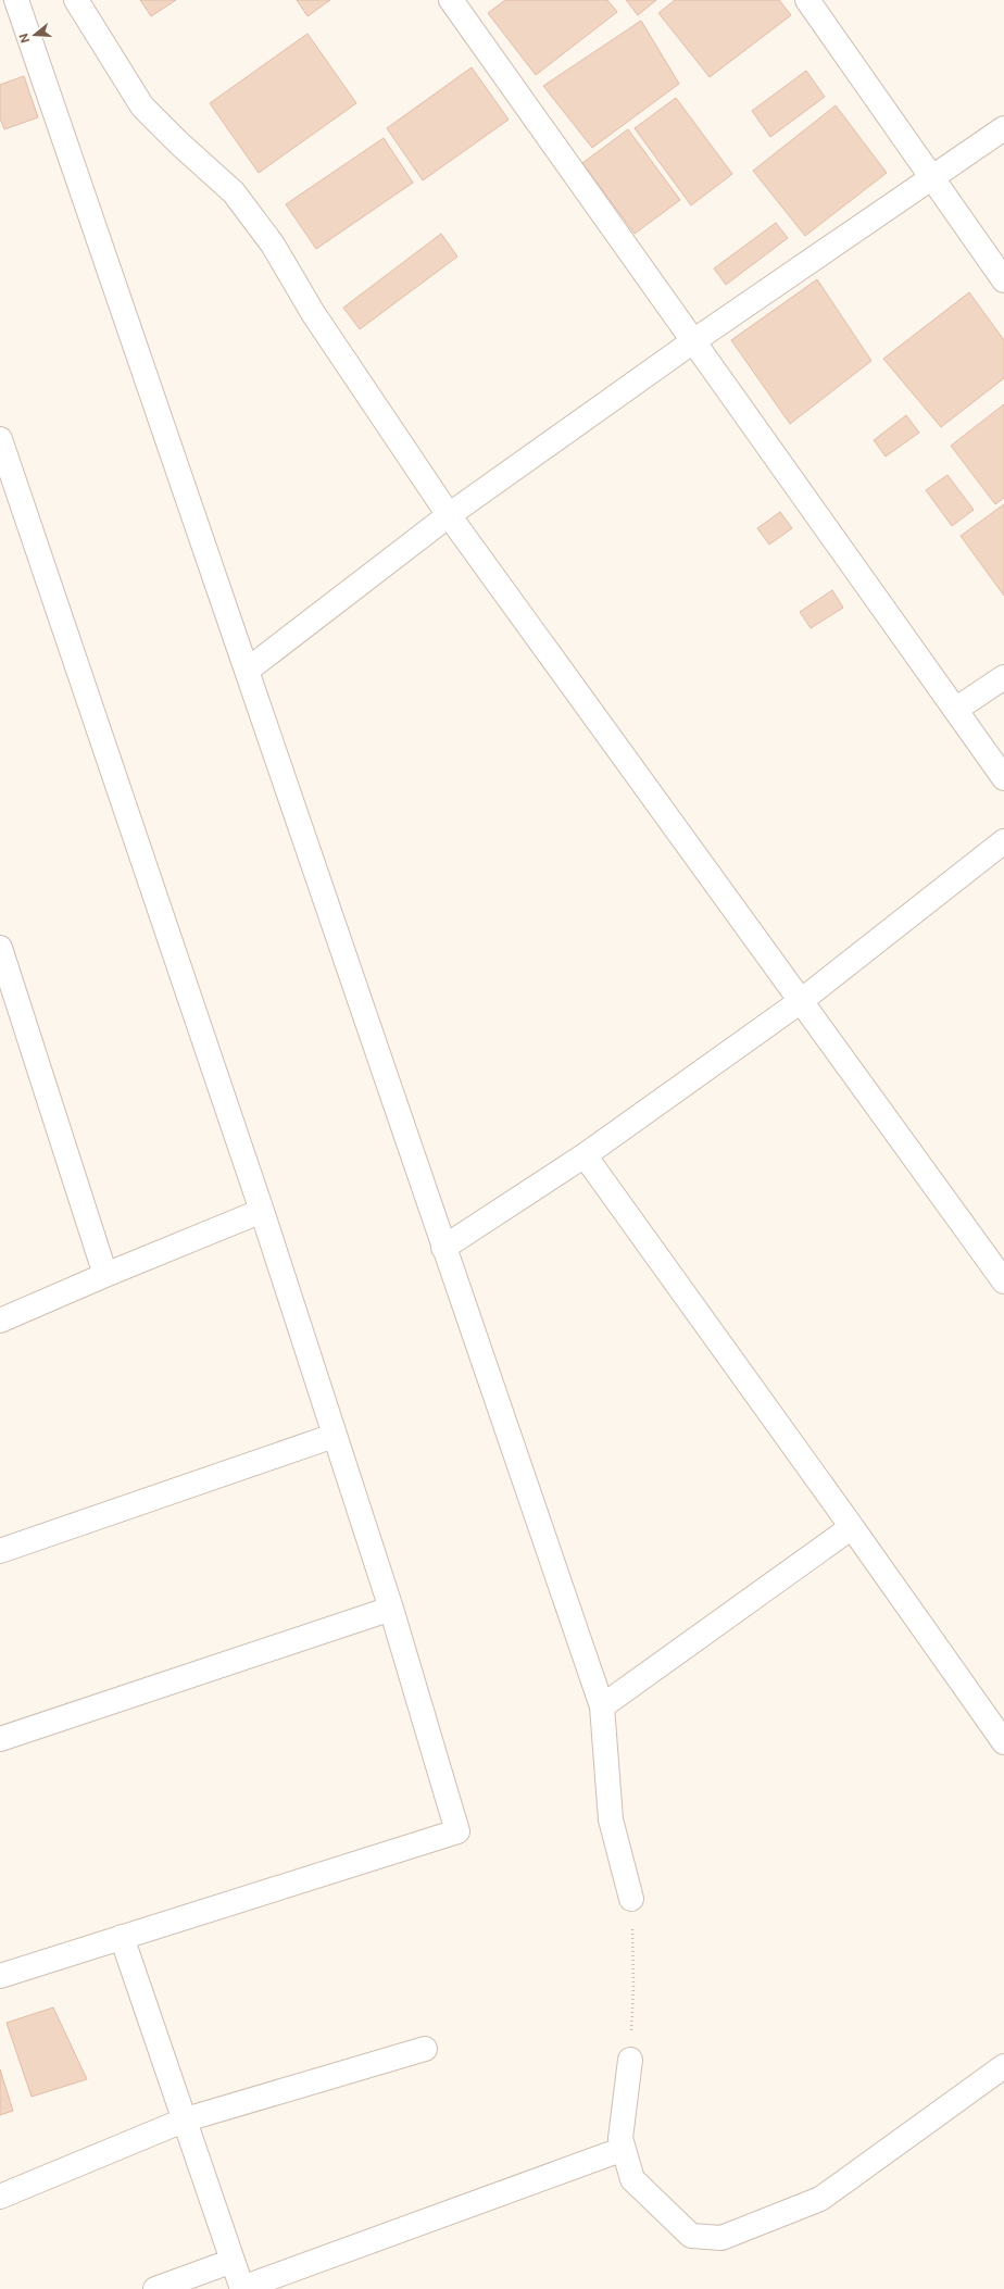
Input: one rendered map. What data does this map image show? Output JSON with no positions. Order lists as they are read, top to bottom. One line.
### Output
{"north":"left"}
